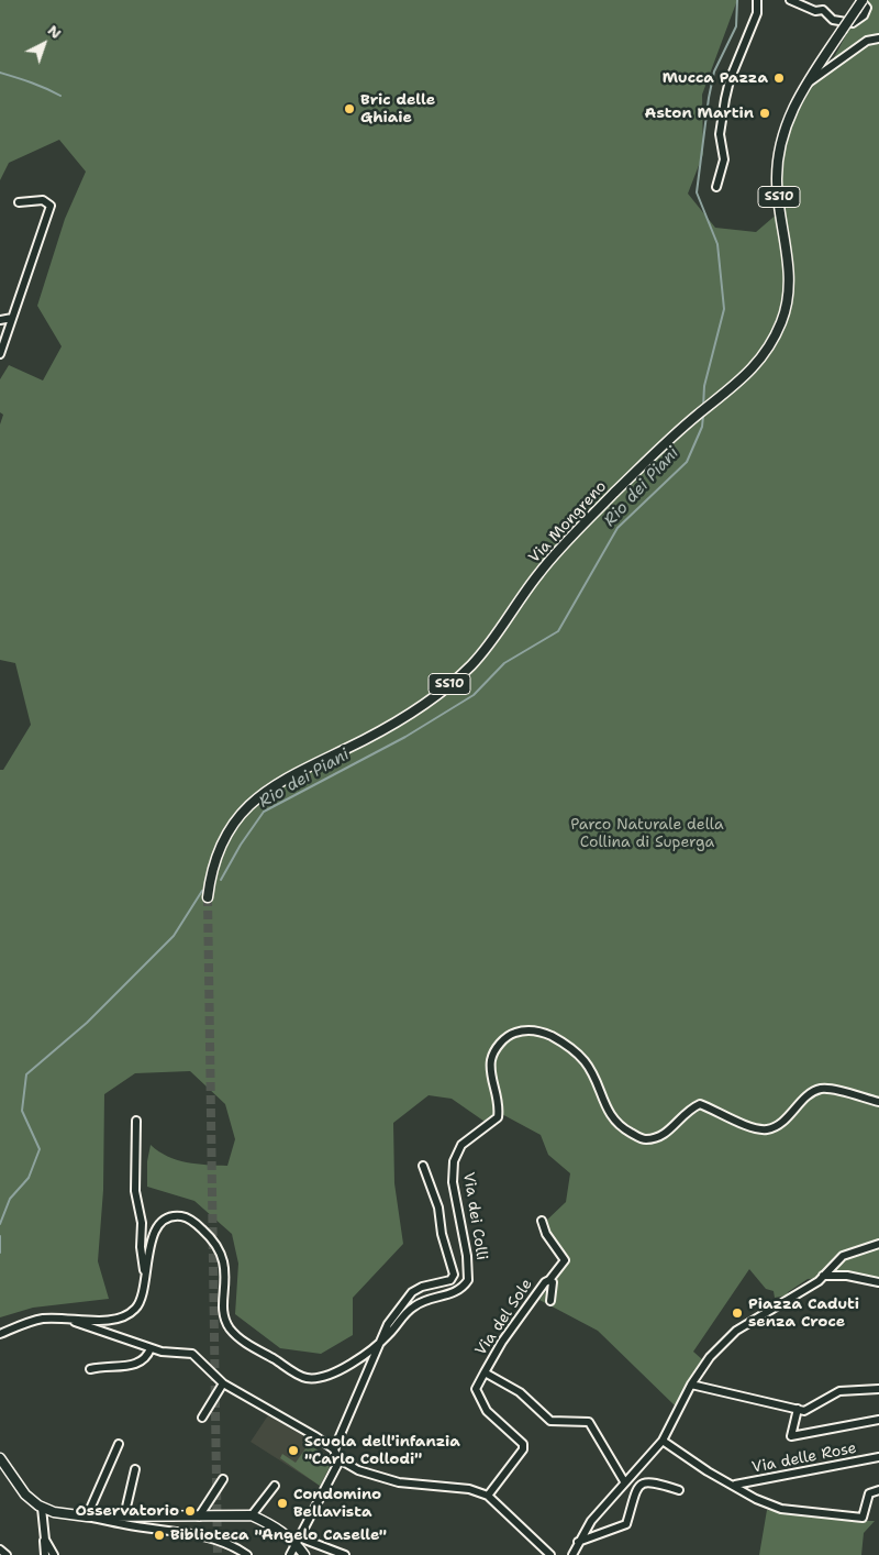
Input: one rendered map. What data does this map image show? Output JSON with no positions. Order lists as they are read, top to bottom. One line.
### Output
{"streets":{"main road":["SS10","Via Mongreno"],"street":["Via dei Colli","Via del Sole","Via delle Rose"]},"water":["Rio dei Piani"],"parks":["Parco Naturale della Collina di Superga"],"places":["Mucca Pazza","Bric delle Ghiaie","Aston Martin","Piazza Caduti senza Croce","Scuola dell'infanzia \"Carlo Collodi\"","Condomino Bellavista","Osservatorio","Biblioteca \"Angelo Caselle\""],"north":"top right"}
